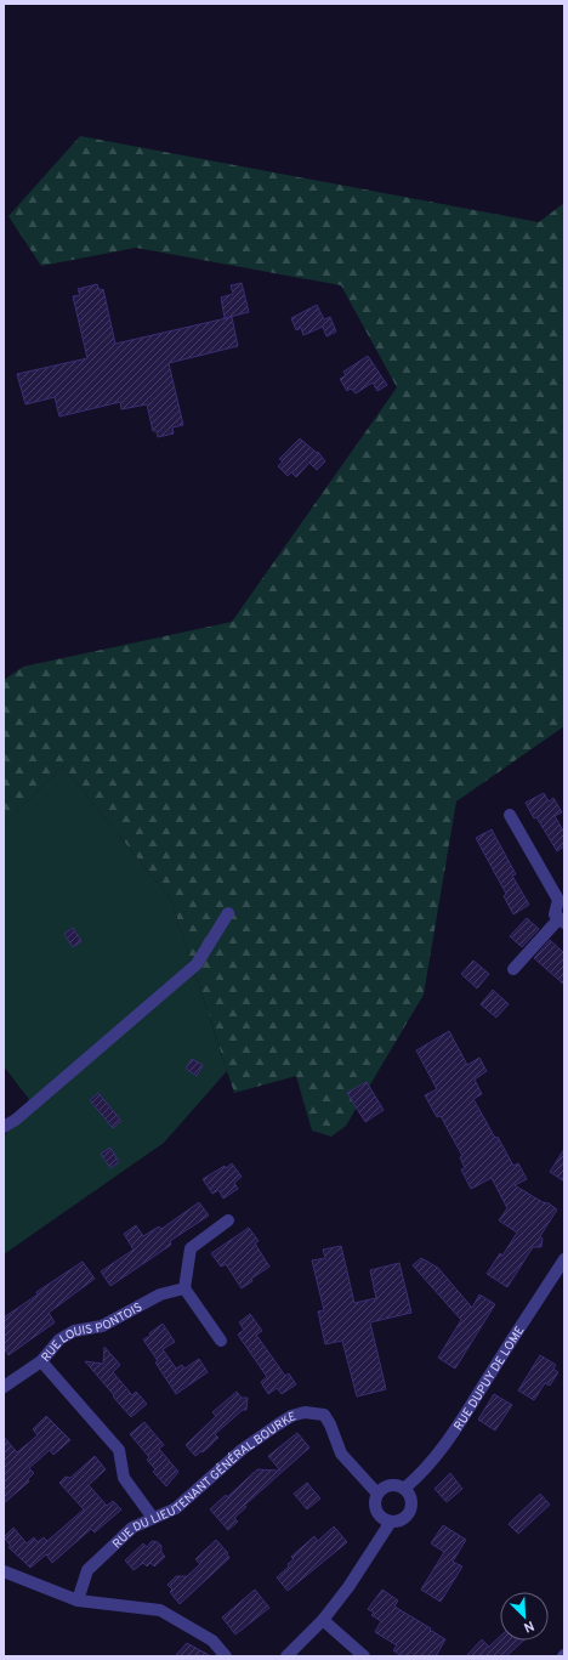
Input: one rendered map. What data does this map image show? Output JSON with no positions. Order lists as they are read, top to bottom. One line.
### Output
{"streets":{"street":["RUE LOUIS PONTOIS","RUE DUPUY DE LOME","RUE DU LIEUTENANT GÉNÉRAL BOURKE"]},"crossings":[["RUE DUPUY DE LOME","RUE DU LIEUTENANT GÉNÉRAL BOURKE"]],"north":"bottom right"}
